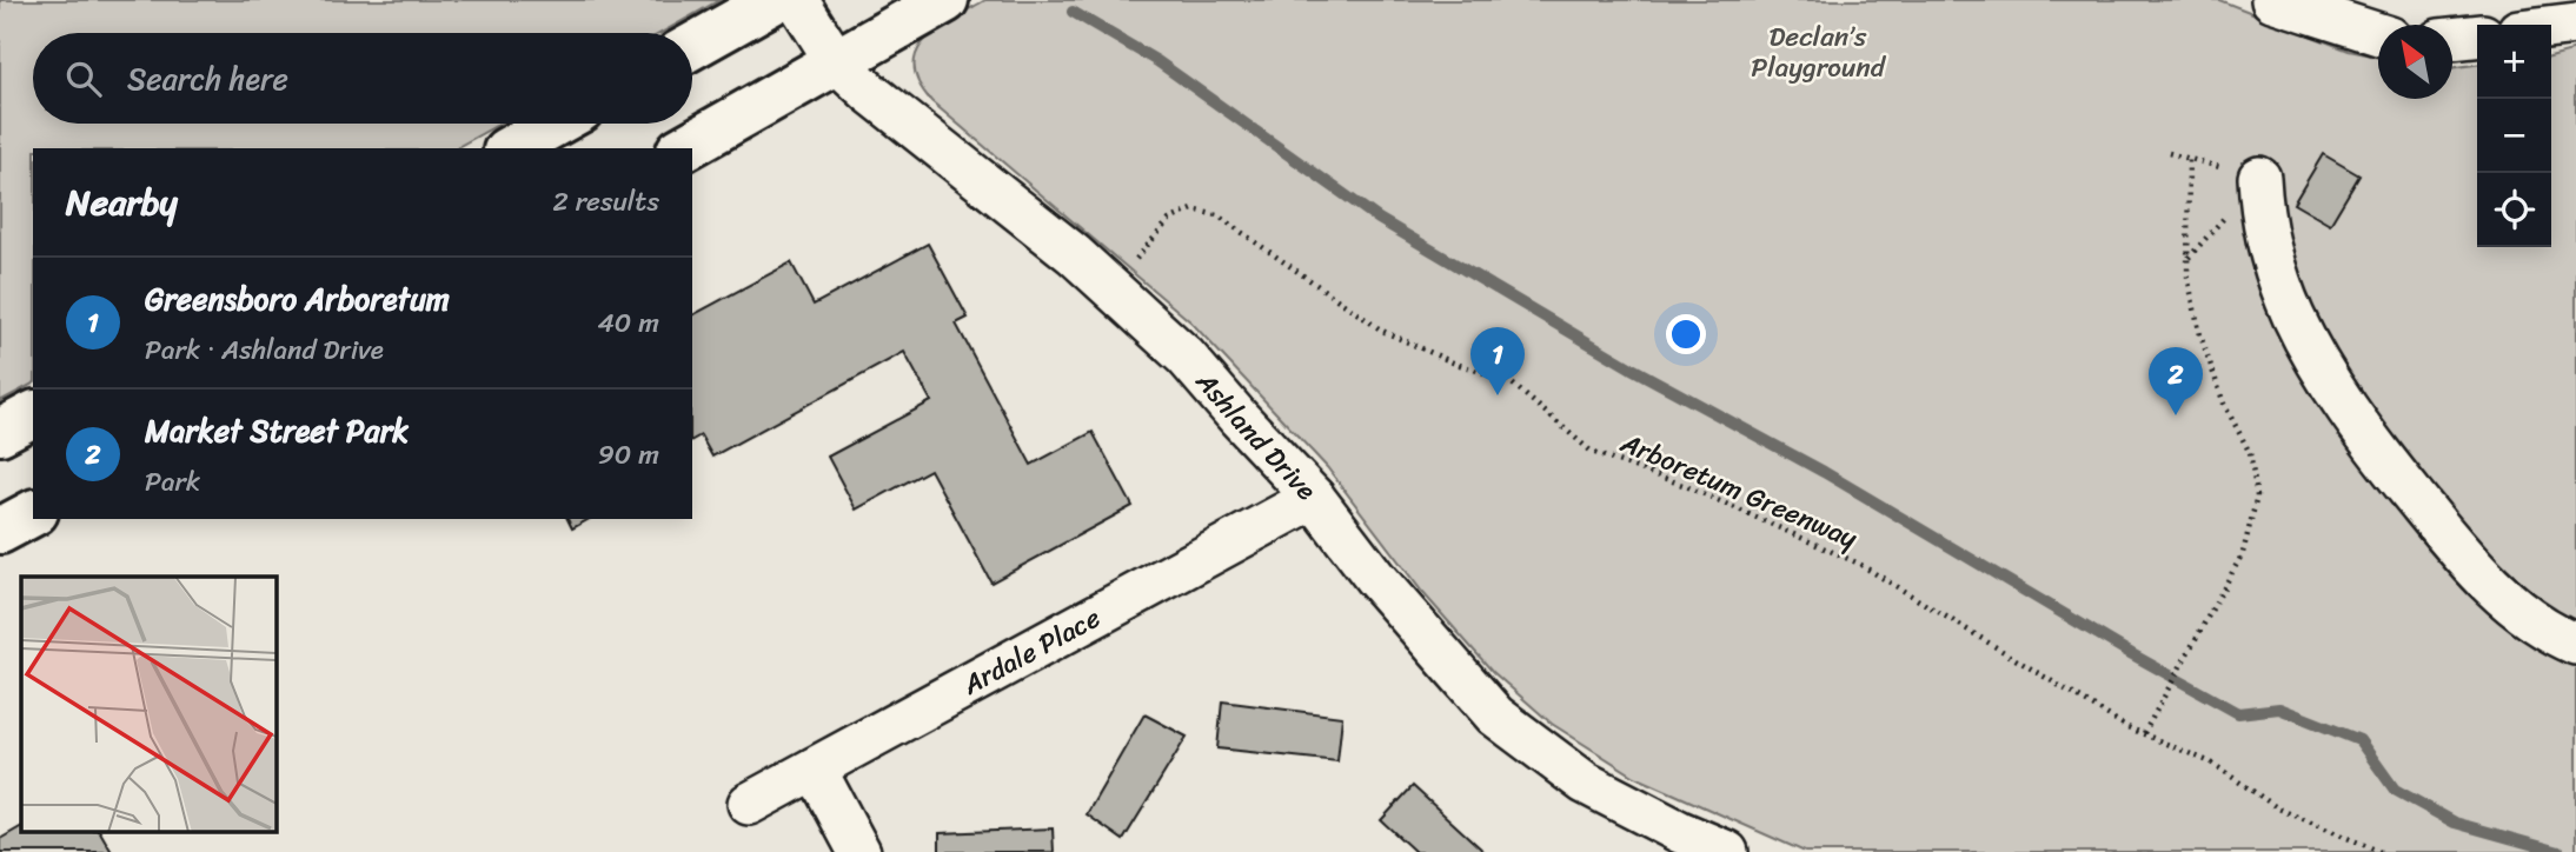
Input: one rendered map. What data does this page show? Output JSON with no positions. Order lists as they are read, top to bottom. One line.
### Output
{"streets":{"street":["Ashland Drive","Ardale Place"],"path":["Arboretum Greenway"]},"crossings":[["Ashland Drive","Arboretum Greenway"],["Ashland Drive","Ardale Place"]],"parks":["Declan’s Playground"],"north":"top left","page":{"map_buttons":["+","−"],"search":"Search here","heading":["Nearby","2 results"],"list":[{"mark":"1","name":"Greensboro Arboretum","note":"Park · Ashland Drive","value":"40 m"},{"mark":"2","name":"Market Street Park","note":"Park","value":"90 m"}],"pins":["1","2"]}}
